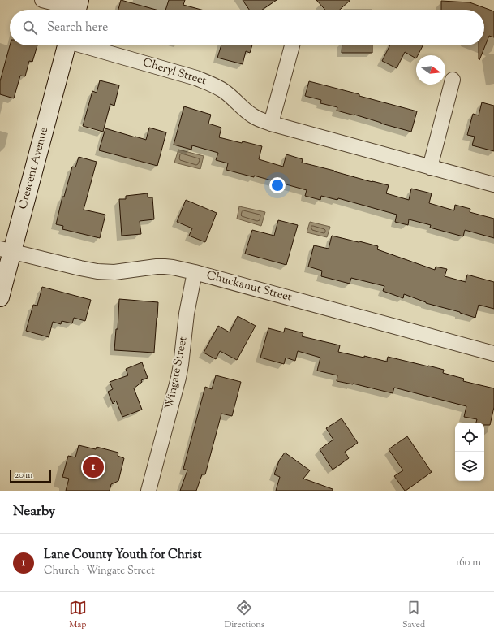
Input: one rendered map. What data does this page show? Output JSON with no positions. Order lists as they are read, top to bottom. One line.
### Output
{"streets":{"street":["Cheryl Street","Crescent Avenue","Chuckanut Street","Wingate Street"]},"crossings":[["Crescent Avenue","Chuckanut Street"],["Chuckanut Street","Wingate Street"]],"scale_bar":"20 m","north":"right","page":{"search":"Search here","pins":"1","scale":"20 m","heading":"Nearby","list":[{"mark":"1","name":"Lane County Youth for Christ","note":"Church · Wingate Street","value":"160 m"}],"nav":["Map","Directions","Saved"]}}
